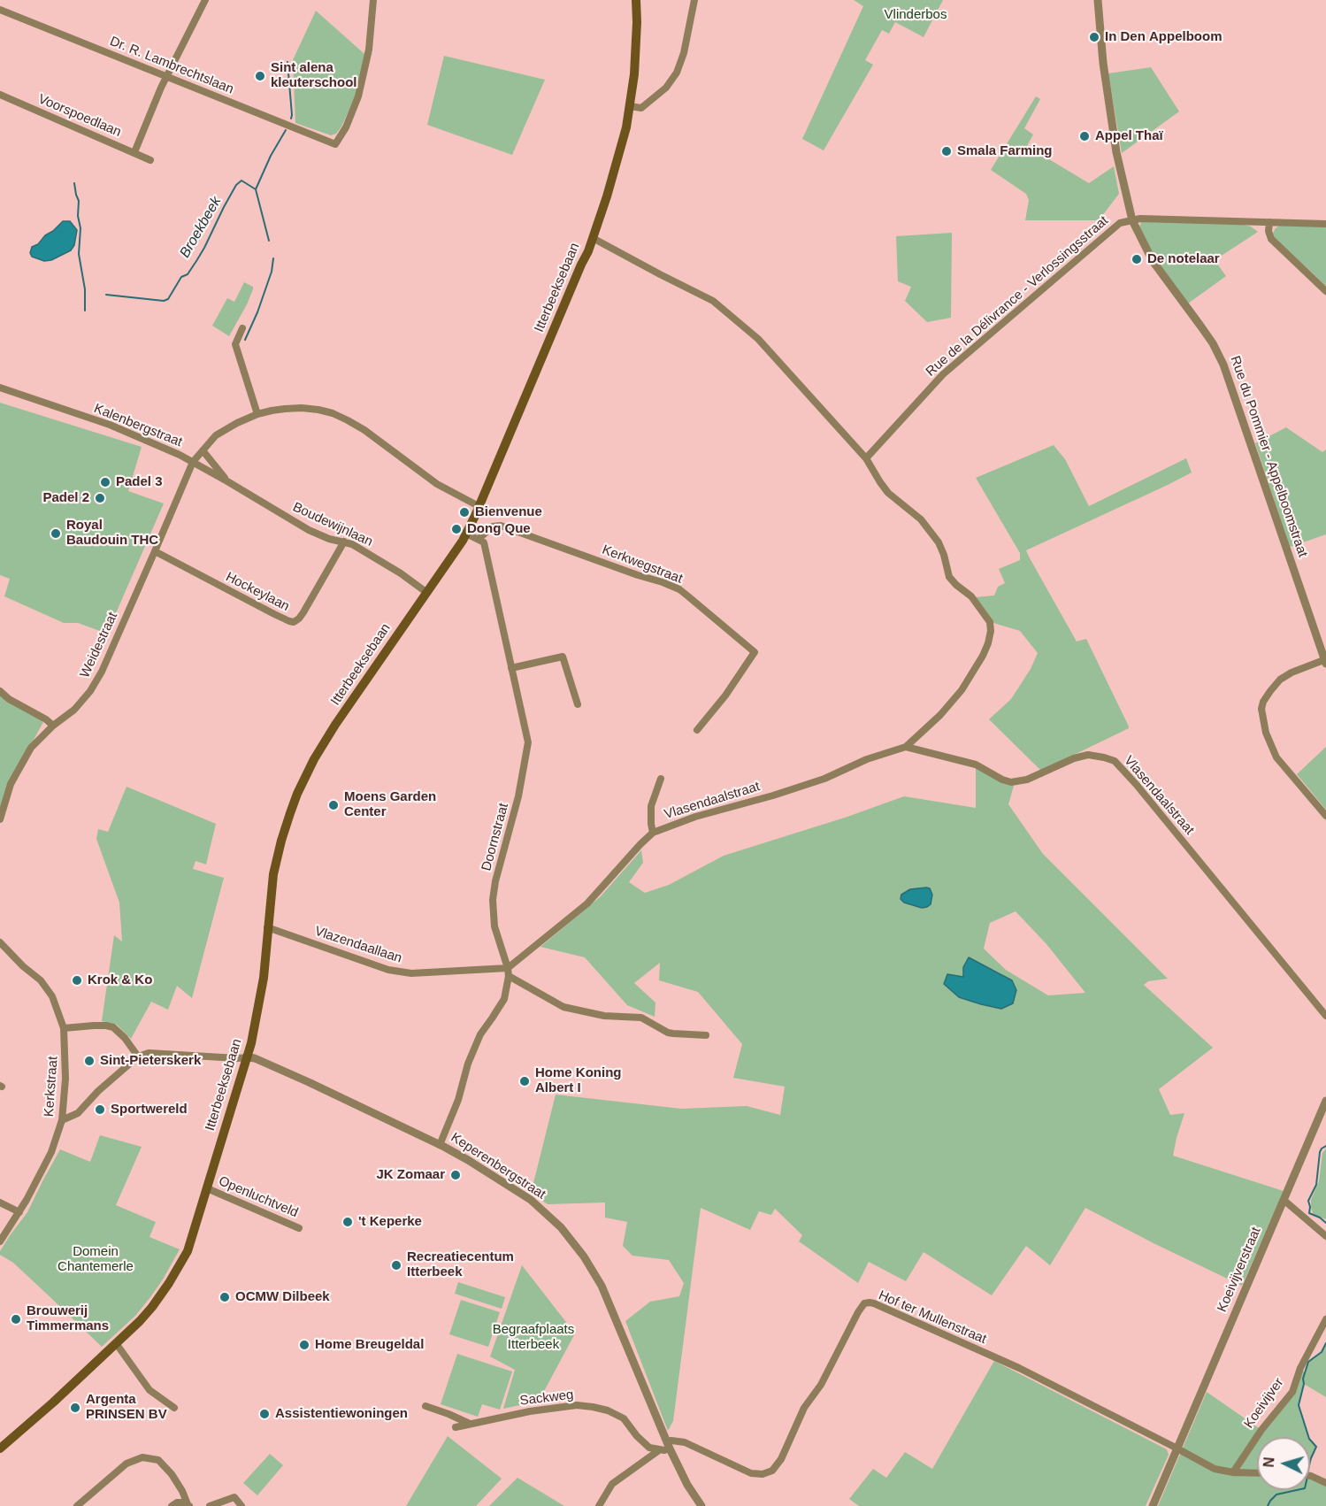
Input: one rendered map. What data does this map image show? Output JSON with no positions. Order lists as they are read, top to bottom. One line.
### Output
{"streets":{"main road":["Itterbeeksebaan"],"street":["Dr. R. Lambrechtslaan","Voorspoedlaan","Rue de la Délivrance - Verlossingsstraat","Kalenbergstraat","Rue du Pommier - Appelboomstraat","Boudewijnlaan","Kerkwegstraat","Hockeylaan","Weidestraat","Vlasendaalstraat","Doornstraat","Vlazendaallaan","Kerkstraat","Keperenbergstraat","Openluchtveld","Koeivijverstraat","Hof ter Mullenstraat","Sackweg","Koeivijver"]},"crossings":[["Itterbeeksebaan","Kalenbergstraat"],["Itterbeeksebaan","Boudewijnlaan"],["Itterbeeksebaan","Vlazendaallaan"],["Itterbeeksebaan","Keperenbergstraat"],["Itterbeeksebaan","Openluchtveld"],["Rue de la Délivrance - Verlossingsstraat","Rue du Pommier - Appelboomstraat"],["Kalenbergstraat","Boudewijnlaan"],["Kalenbergstraat","Weidestraat"],["Boudewijnlaan","Hockeylaan"],["Boudewijnlaan","Weidestraat"],["Kerkwegstraat","Doornstraat"],["Hockeylaan","Weidestraat"],["Vlasendaalstraat","Doornstraat"],["Vlasendaalstraat","Vlazendaallaan"],["Doornstraat","Vlazendaallaan"],["Doornstraat","Keperenbergstraat"],["Keperenbergstraat","Hof ter Mullenstraat"],["Koeivijverstraat","Hof ter Mullenstraat"],["Hof ter Mullenstraat","Koeivijver"]],"water":["Broekbeek"],"parks":["Vlinderbos","Domein Chantemerle","Begraafplaats Itterbeek"],"places":["In Den Appelboom","Sint alena kleuterschool","Appel Thaï","Smala Farming","De notelaar","Padel 3","Padel 2","Bienvenue","Dong Que","Royal Baudouin THC","Moens Garden Center","Krok & Ko","Sint-Pieterskerk","Home Koning Albert I","Sportwereld","JK Zomaar","'t Keperke","Recreatiecentum Itterbeek","OCMW Dilbeek","Brouwerij Timmermans","Home Breugeldal","Argenta PRINSEN BV","Assistentiewoningen"],"north":"left"}
